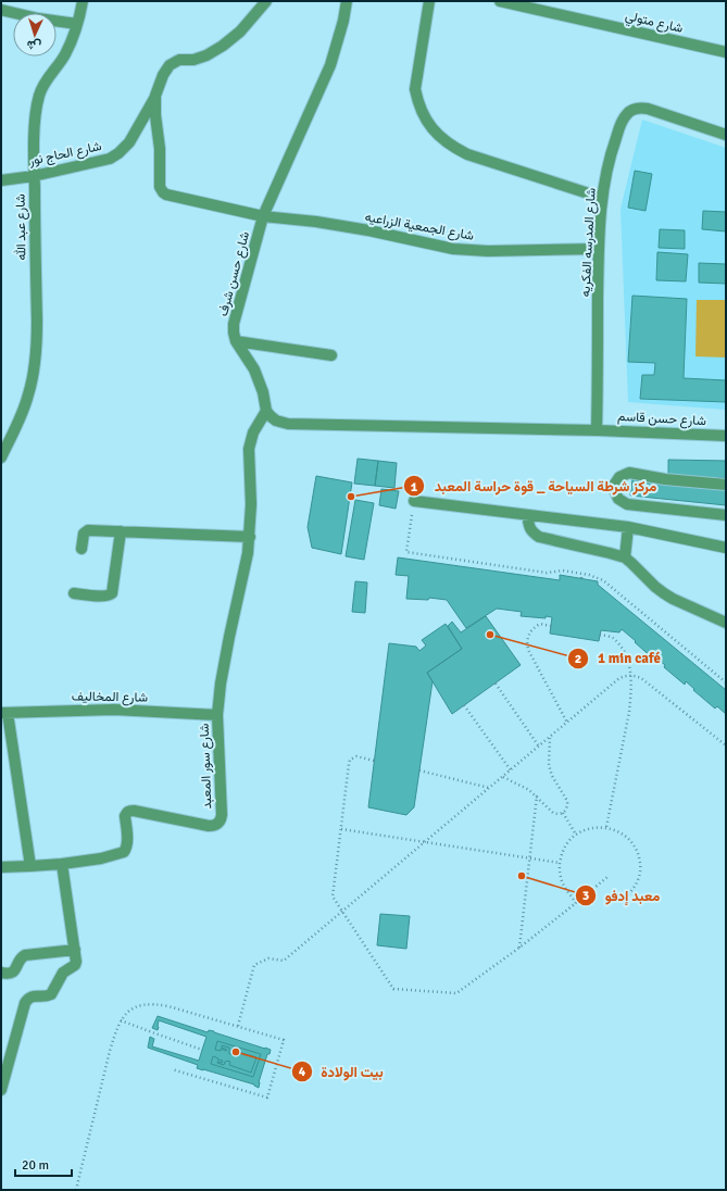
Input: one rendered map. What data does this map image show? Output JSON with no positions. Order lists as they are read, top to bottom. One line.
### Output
{"streets":{"street":["شارع متولي","شارع الحاج نور","شارع الجمعية الزراعيه","شارع عبد الله","شارع المدرسه الفكريه","شارع حسن شرف","شارع حسن قاسم","شارع المخاليف","شارع سور المعبد"]},"crossings":[["شارع الحاج نور","شارع الجمعية الزراعيه"],["شارع الحاج نور","شارع عبد الله"],["شارع الجمعية الزراعيه","شارع المدرسه الفكريه"],["شارع الجمعية الزراعيه","شارع حسن شرف"],["شارع المدرسه الفكريه","شارع حسن قاسم"],["شارع المخاليف","شارع سور المعبد"]],"places":["مركز شرطة السياحة _ قوة حراسة المعبد","1 min café","معبد إدفو","بيت الولادة"],"scale_bar":"20 m","north":"bottom"}
